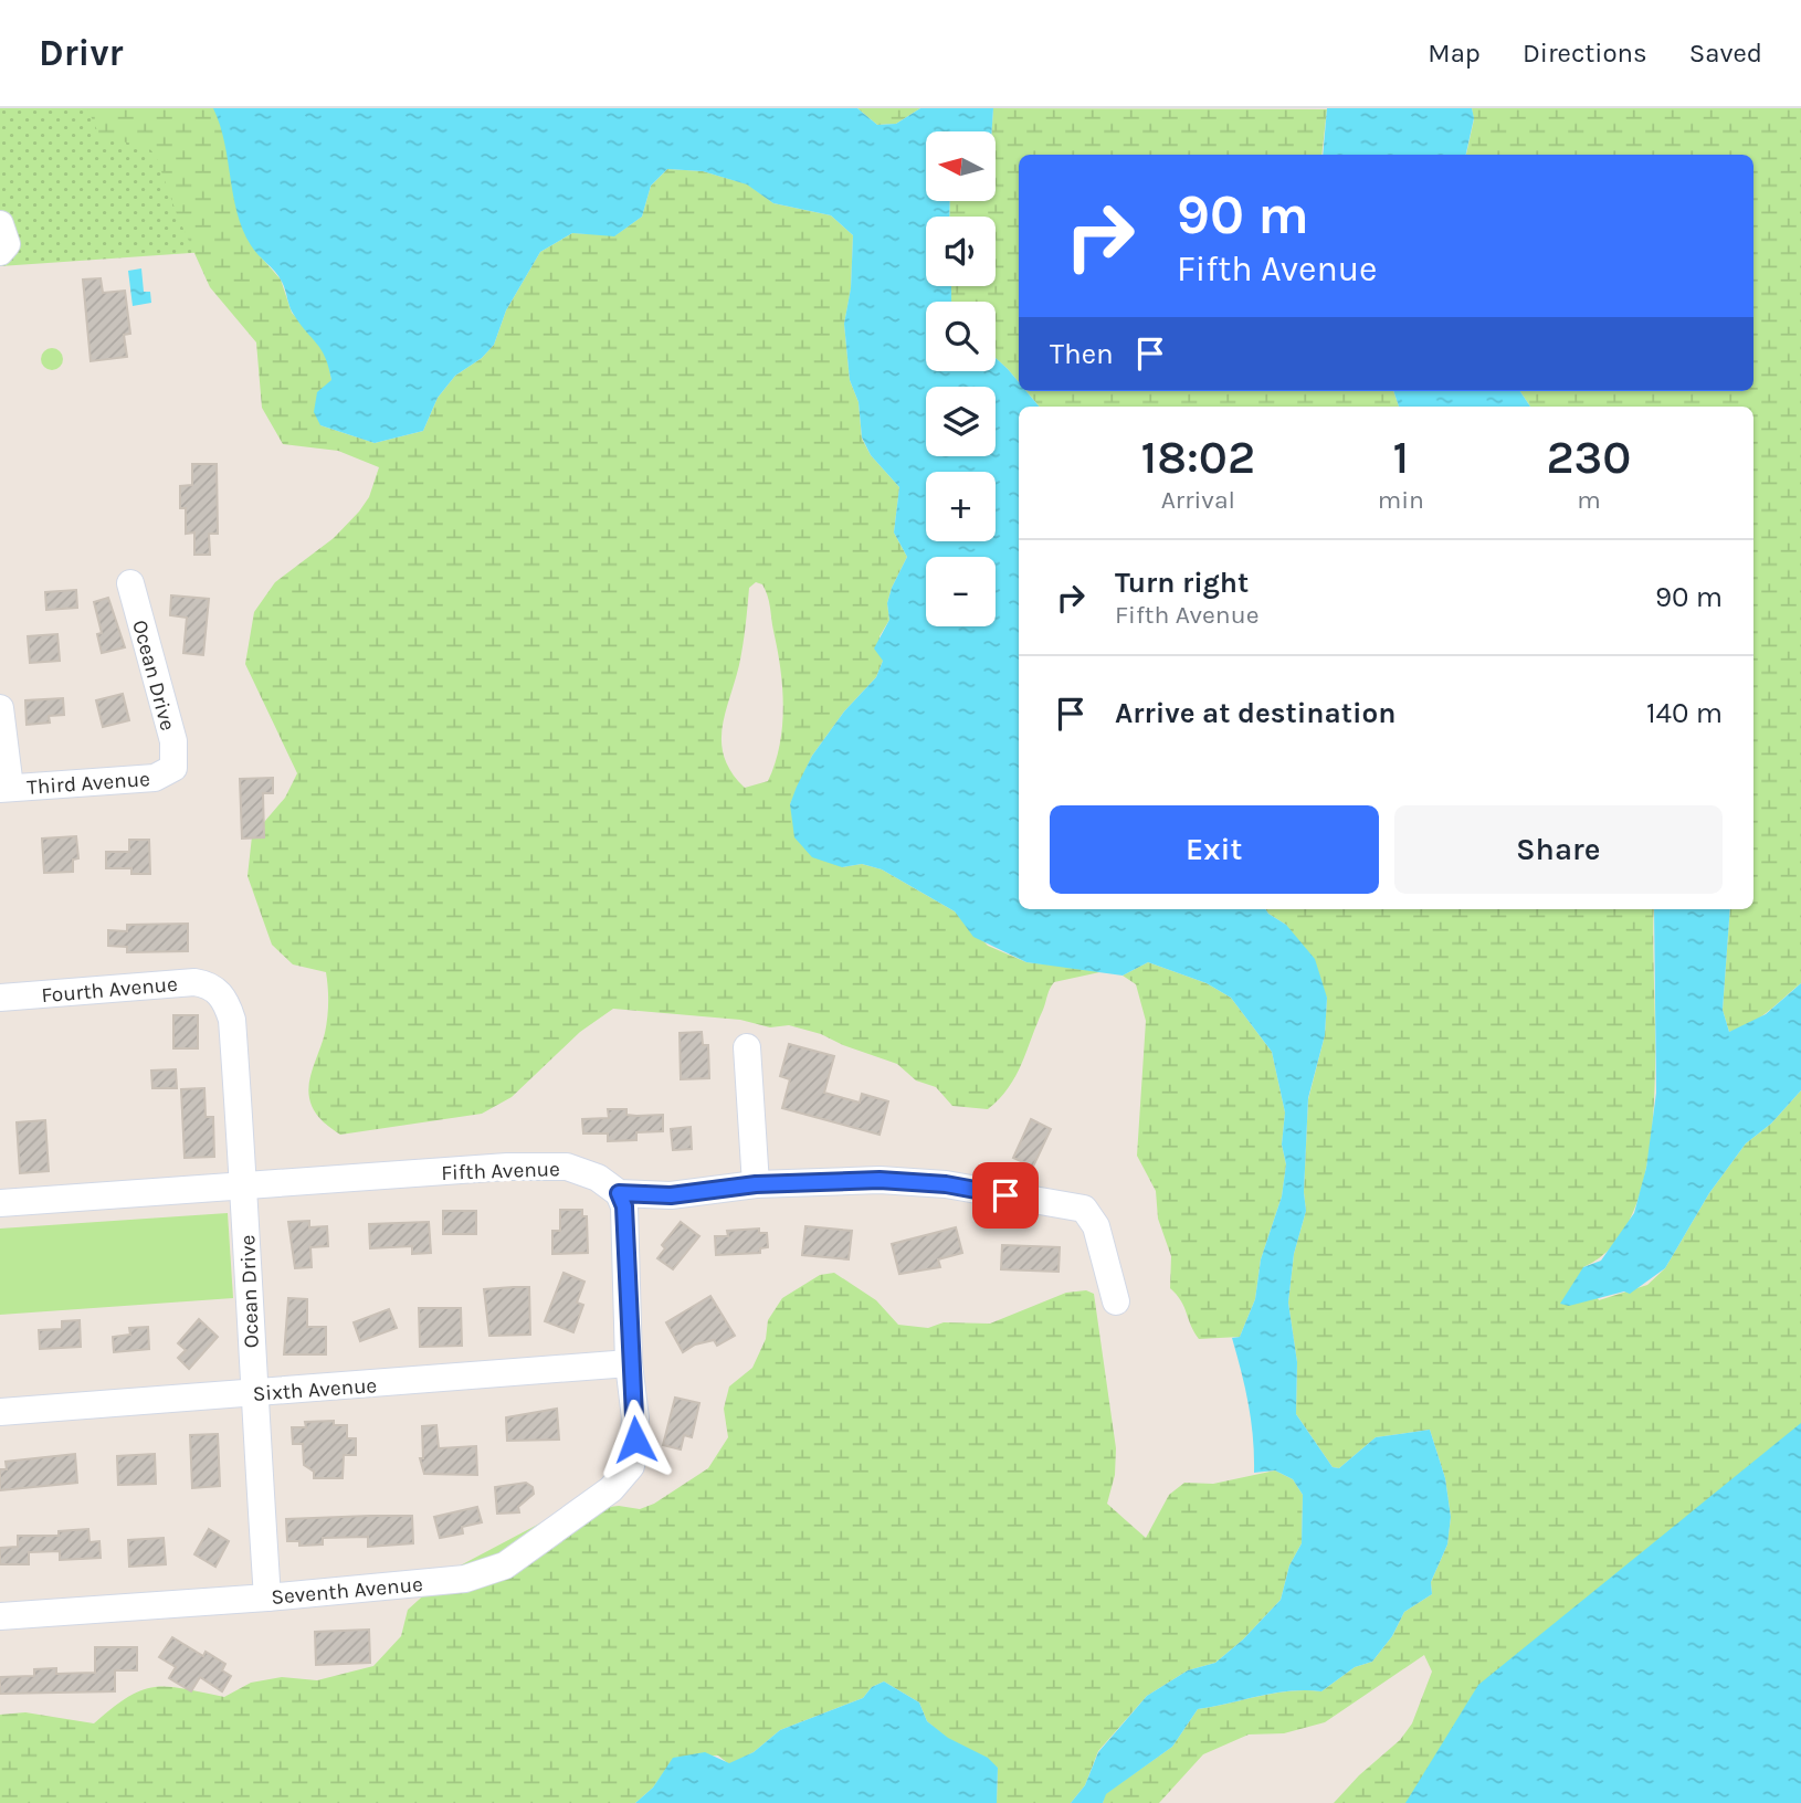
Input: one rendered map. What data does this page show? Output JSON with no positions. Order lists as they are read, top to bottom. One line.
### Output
{"streets":{"street":["Ocean Drive","Third Avenue","Fourth Avenue","Fifth Avenue","Sixth Avenue","Seventh Avenue"]},"crossings":[["Ocean Drive","Third Avenue"],["Ocean Drive","Fourth Avenue"],["Ocean Drive","Fifth Avenue"],["Ocean Drive","Sixth Avenue"],["Ocean Drive","Seventh Avenue"],["Sixth Avenue","Seventh Avenue"]],"north":"left","page":{"header":"Drivr","nav":["Map","Directions","Saved"],"map_buttons":["+","−"],"turn":["90 m","Fifth Avenue"],"then":"Then","eta":["18:02","Arrival","1","min","230","m"],"list":[{"name":"Turn right","note":"Fifth Avenue","value":"90 m"},{"name":"Arrive at destination","value":"140 m"}],"buttons":["Exit","Share"]}}
